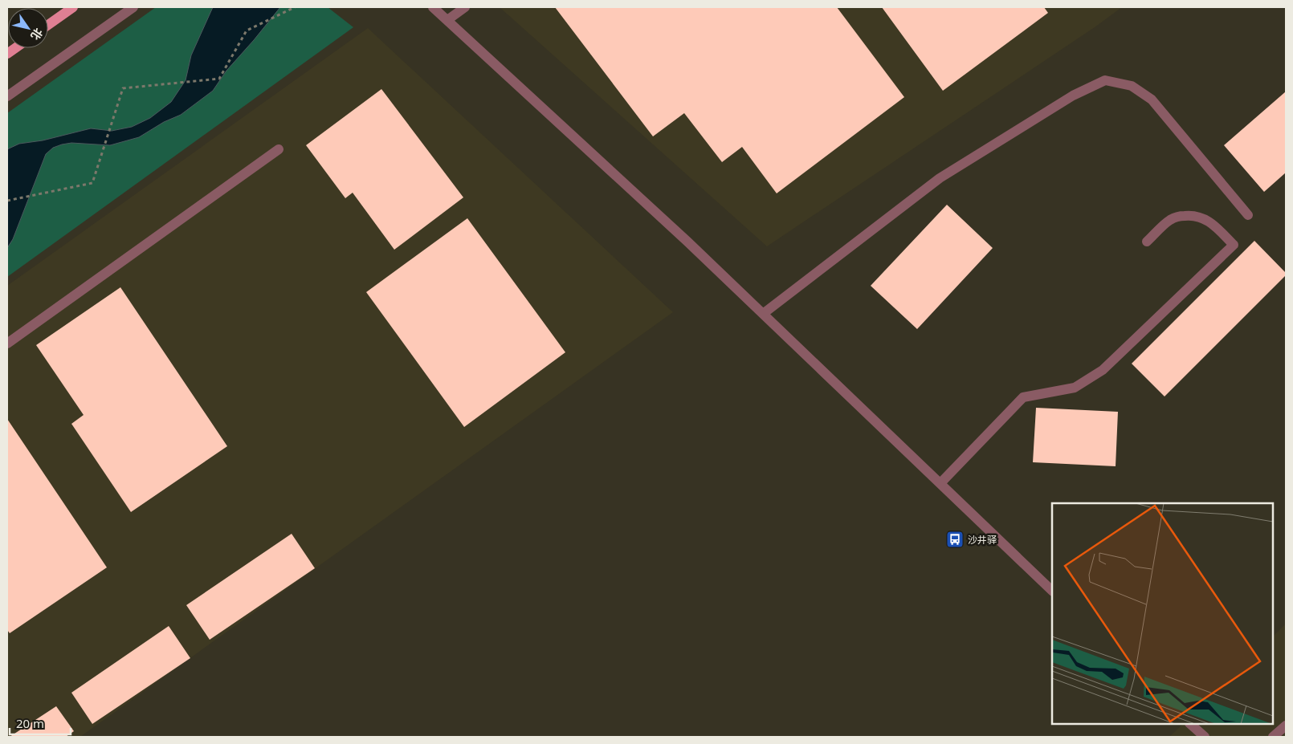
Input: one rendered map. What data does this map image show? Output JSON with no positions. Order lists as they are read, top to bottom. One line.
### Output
{"places":{"bus stop":["沙井驿"]},"scale_bar":"20 m","north":"bottom right"}
